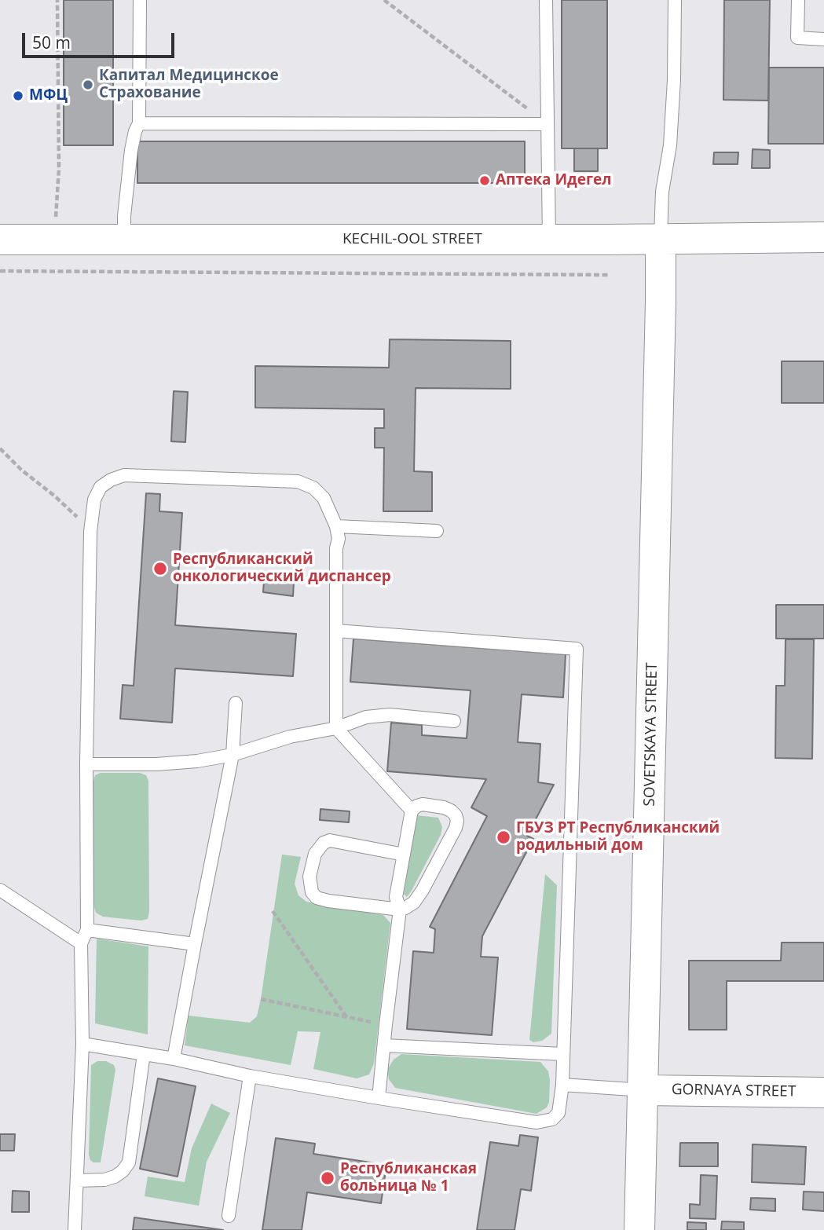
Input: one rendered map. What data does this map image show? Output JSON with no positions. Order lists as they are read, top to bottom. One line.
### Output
{"streets":{"street":["KECHIL-OOL STREET","SOVETSKAYA STREET","GORNAYA STREET"]},"crossings":[["KECHIL-OOL STREET","SOVETSKAYA STREET"],["SOVETSKAYA STREET","GORNAYA STREET"]],"places":["Капитал Медицинское Страхование","МФЦ","Аптека Идегел","Республиканский онкологический диспансер","ГБУЗ РТ Республиканский родильный дом","Республиканская больница № 1"],"scale_bar":"50 m"}
